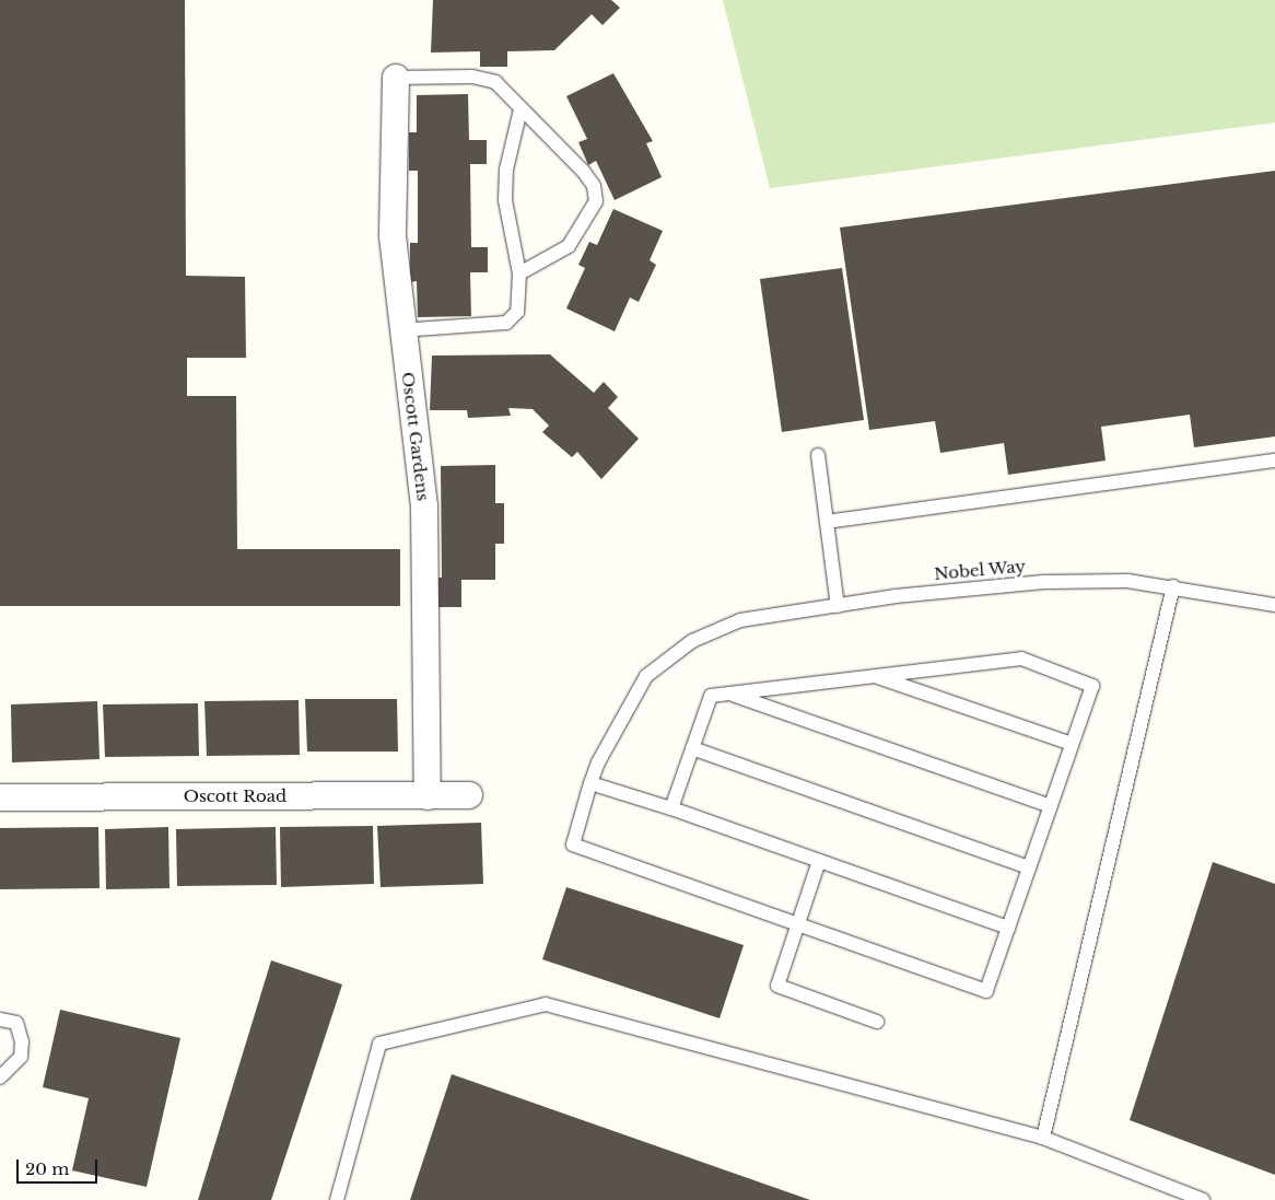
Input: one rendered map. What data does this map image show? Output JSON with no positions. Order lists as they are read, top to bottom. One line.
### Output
{"streets":{"street":["Oscott Gardens","Oscott Road"],"lane":["Nobel Way"]},"crossings":[["Oscott Gardens","Oscott Road"]],"scale_bar":"20 m"}
